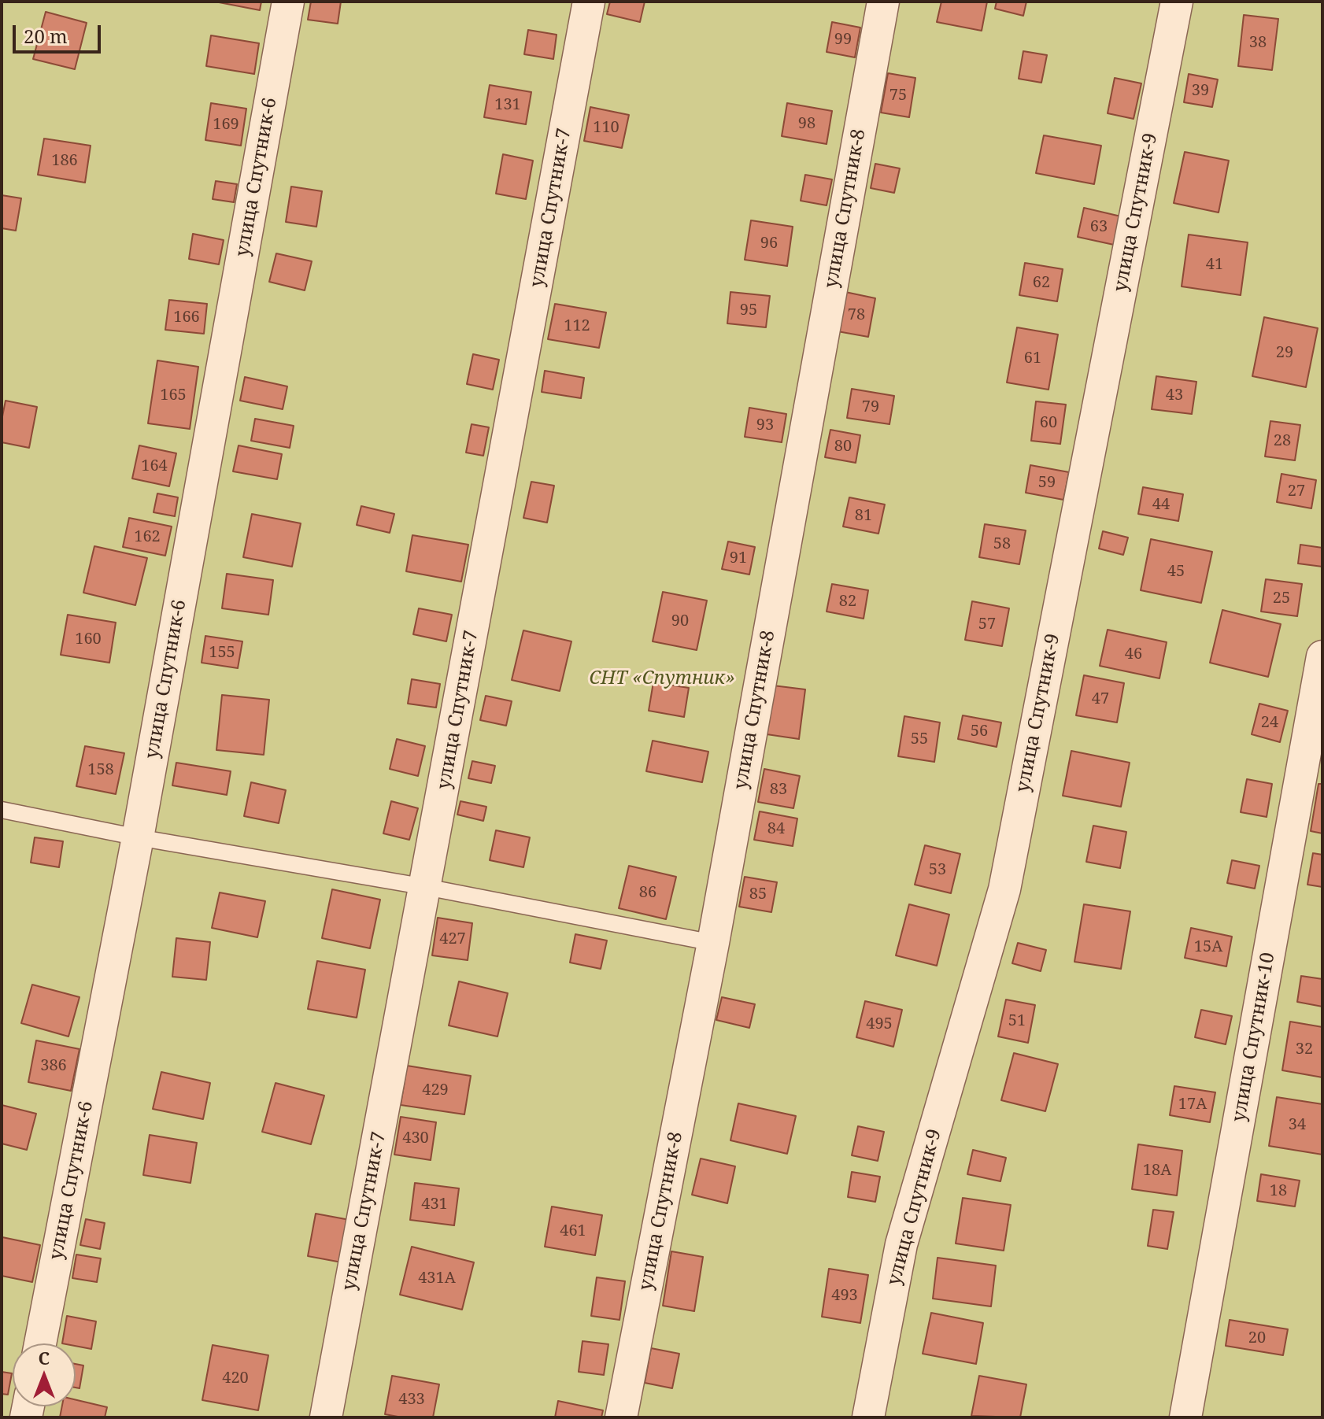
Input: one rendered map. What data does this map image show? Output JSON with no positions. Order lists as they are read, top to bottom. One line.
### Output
{"streets":{"street":["улица Спутник-6","улица Спутник-7","улица Спутник-8","улица Спутник-9","улица Спутник-10"]},"parks":["СНТ «Спутник»"],"house_numbers":["99","38","39","75","131","98","169","110","186","63","96","41","62","95","78","166","112","29","61","165","43","79","60","93","28","80","164","59","27","44","81","162","58","91","45","25","82","90","57","160","155","46","47","24","56","55","158","83","84","53","86","85","427","15А","51","495","32","386","429","17А","34","430","18А","18","431","461","431А","493","20","420","433"],"scale_bar":"20 m","north":"top"}
